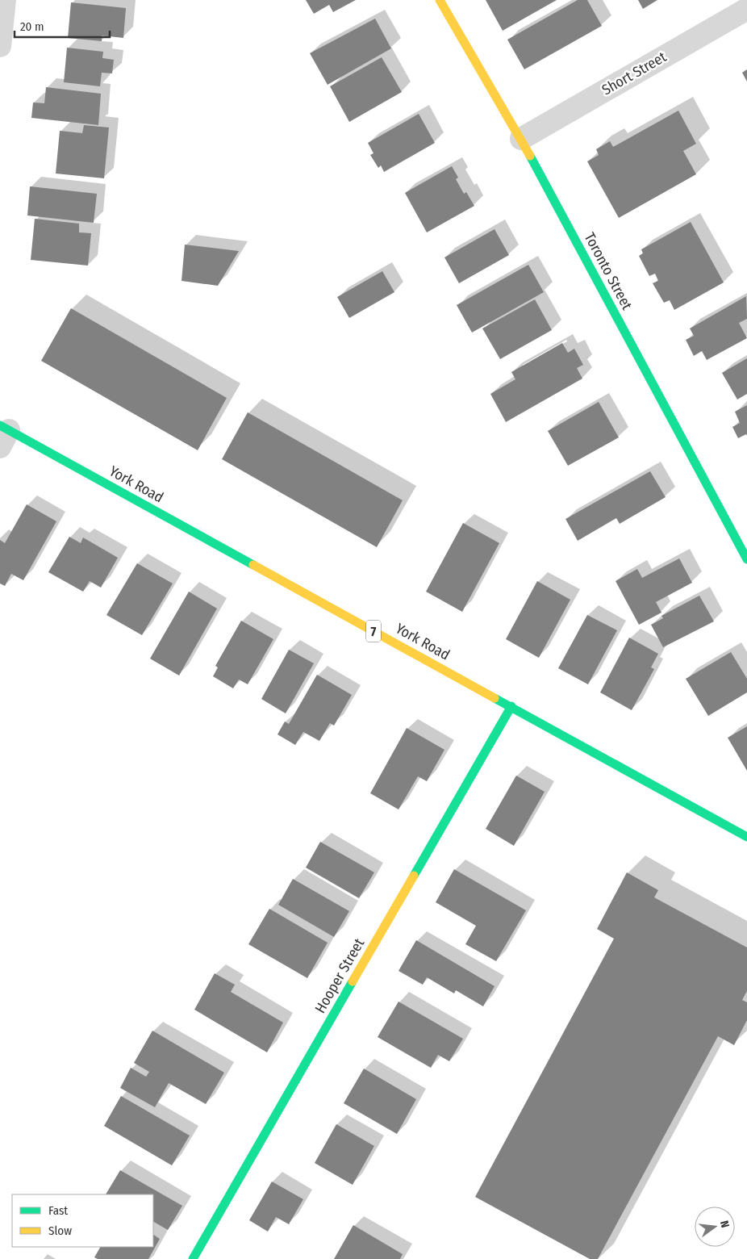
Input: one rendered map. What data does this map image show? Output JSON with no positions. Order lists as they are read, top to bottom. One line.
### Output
{"streets":{"street":["Short Street","Toronto Street","York Road","7","Hooper Street"]},"crossings":[["Short Street","Toronto Street"],["York Road","Hooper Street"]],"legend":["Fast","Slow"],"scale_bar":"20 m","north":"right"}
